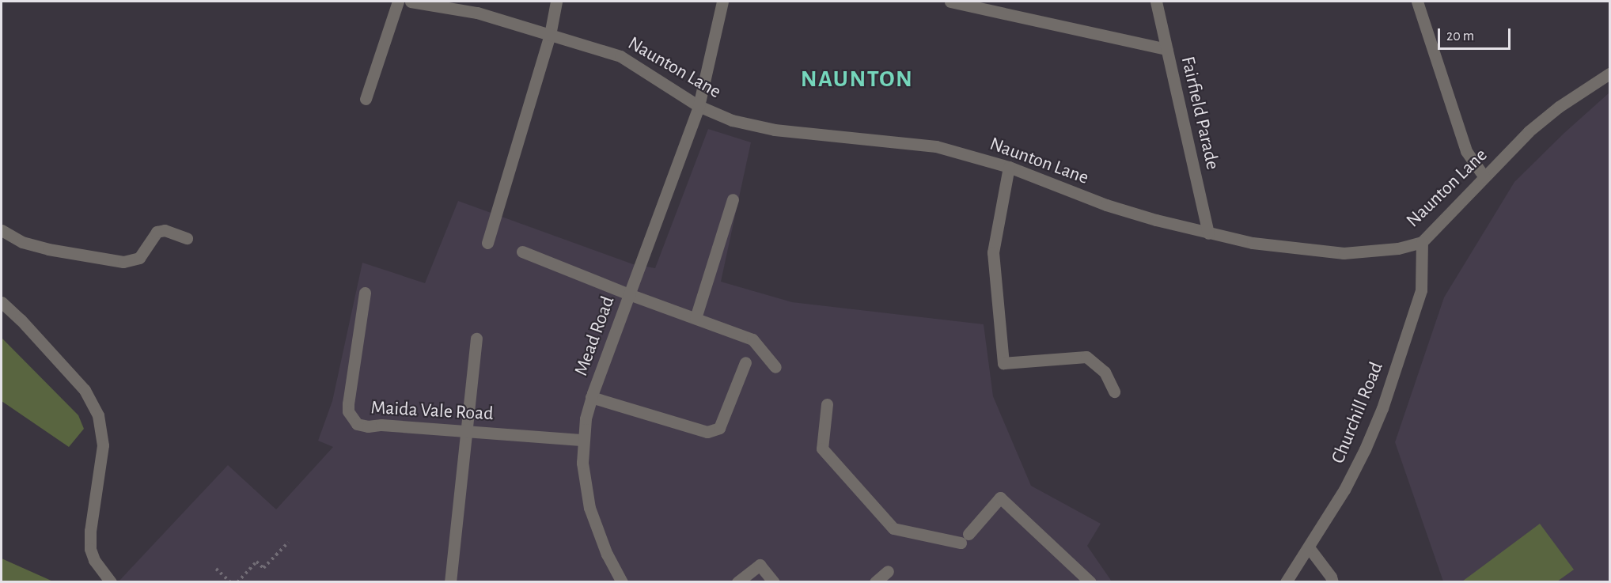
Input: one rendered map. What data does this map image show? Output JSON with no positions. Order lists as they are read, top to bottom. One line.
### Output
{"streets":{"street":["Naunton Lane","Fairfield Parade","Mead Road","Maida Vale Road","Churchill Road"]},"crossings":[["Naunton Lane","Fairfield Parade"],["Naunton Lane","Mead Road"],["Naunton Lane","Churchill Road"],["Mead Road","Maida Vale Road"]],"districts":["NAUNTON"],"scale_bar":"20 m"}
